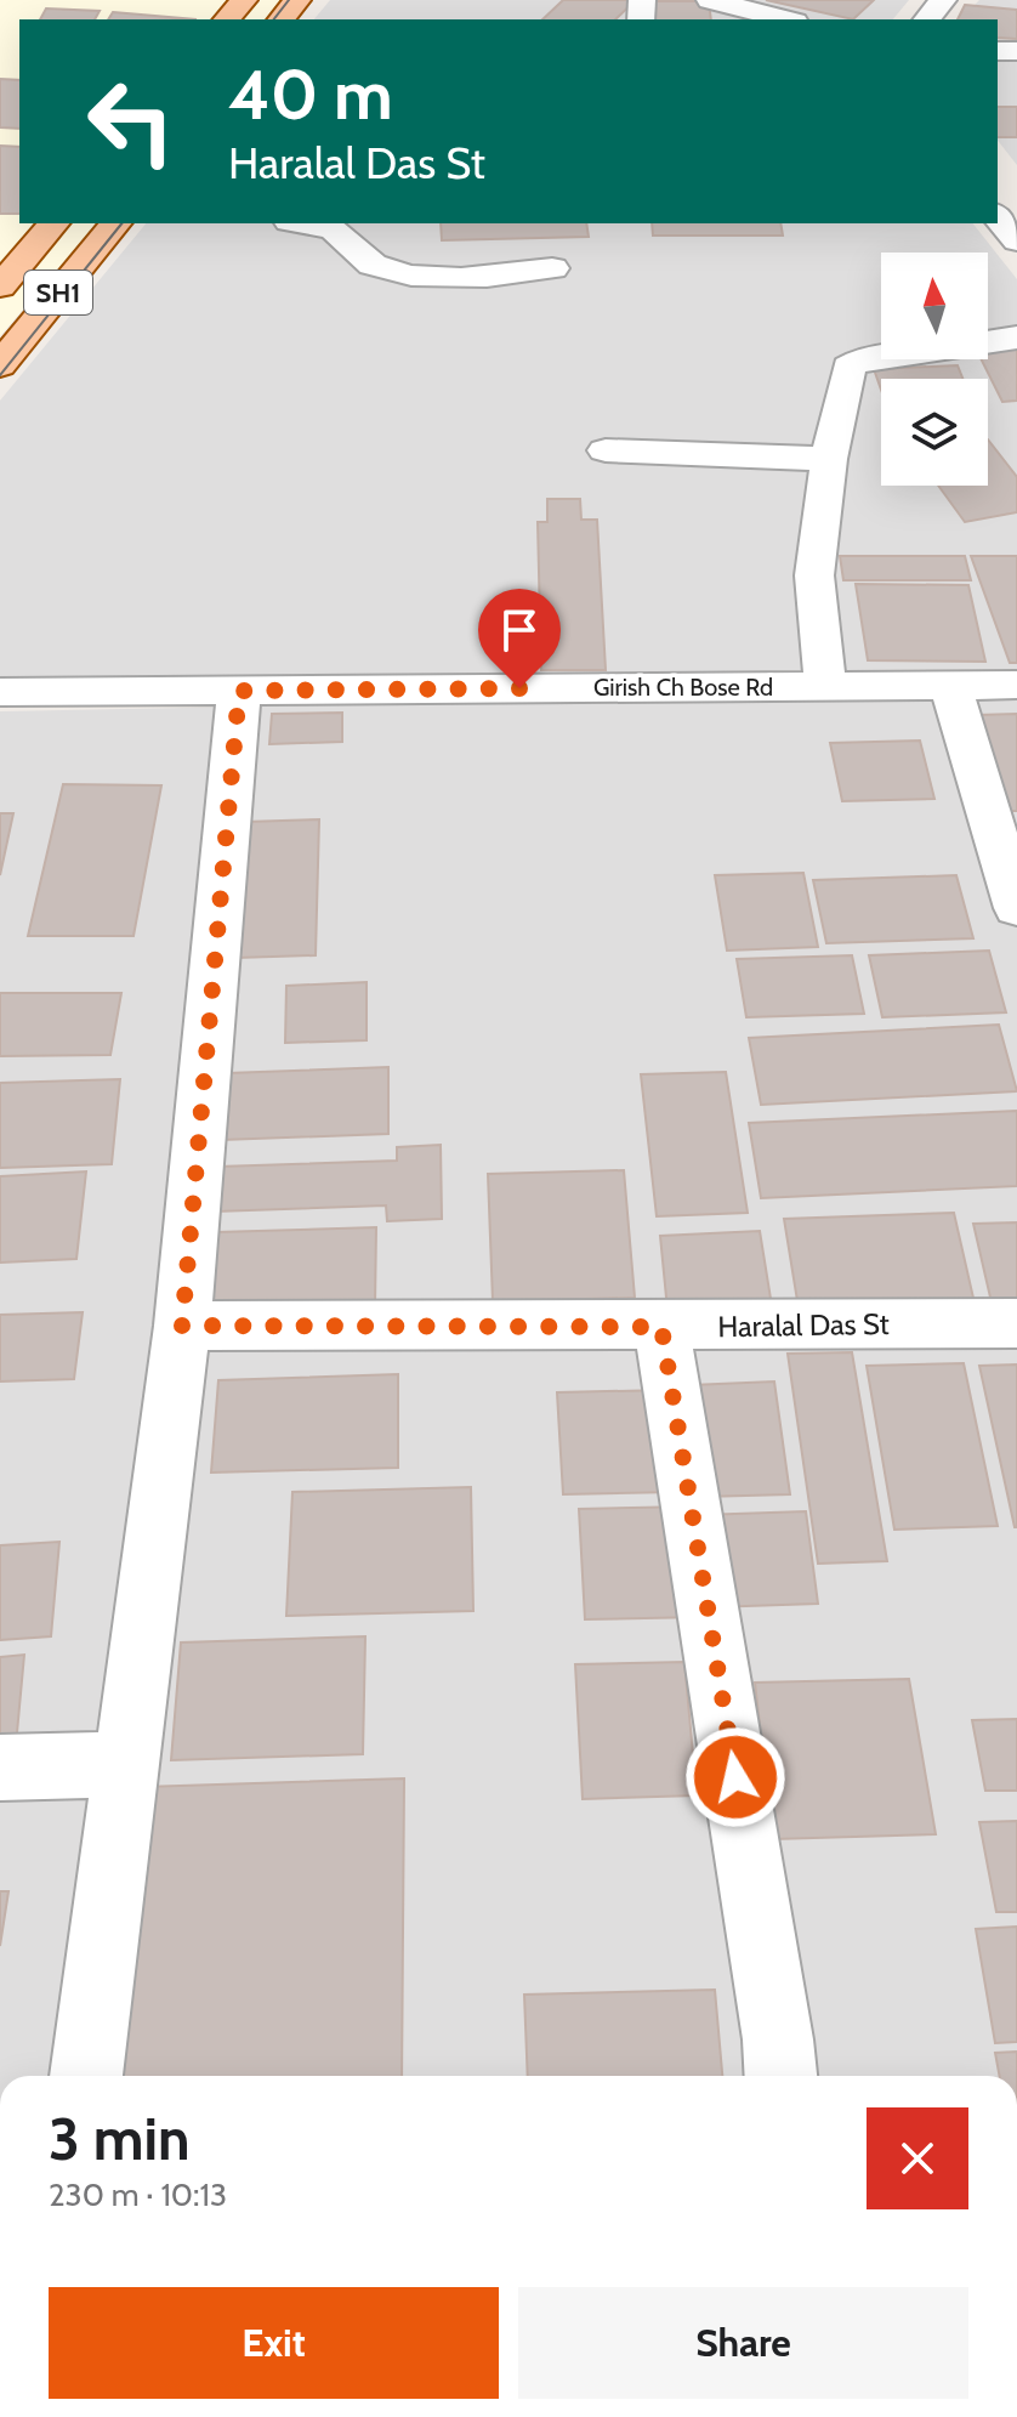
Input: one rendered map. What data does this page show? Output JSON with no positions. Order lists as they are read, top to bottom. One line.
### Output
{"streets":{"main road":["SH1"],"street":["Girish Ch Bose Rd","Haralal Das St"]},"north":"top","page":{"turn":["40 m","Haralal Das St"],"heading":["3 min","230 m · 10:13"],"buttons":["Exit","Share"]}}
